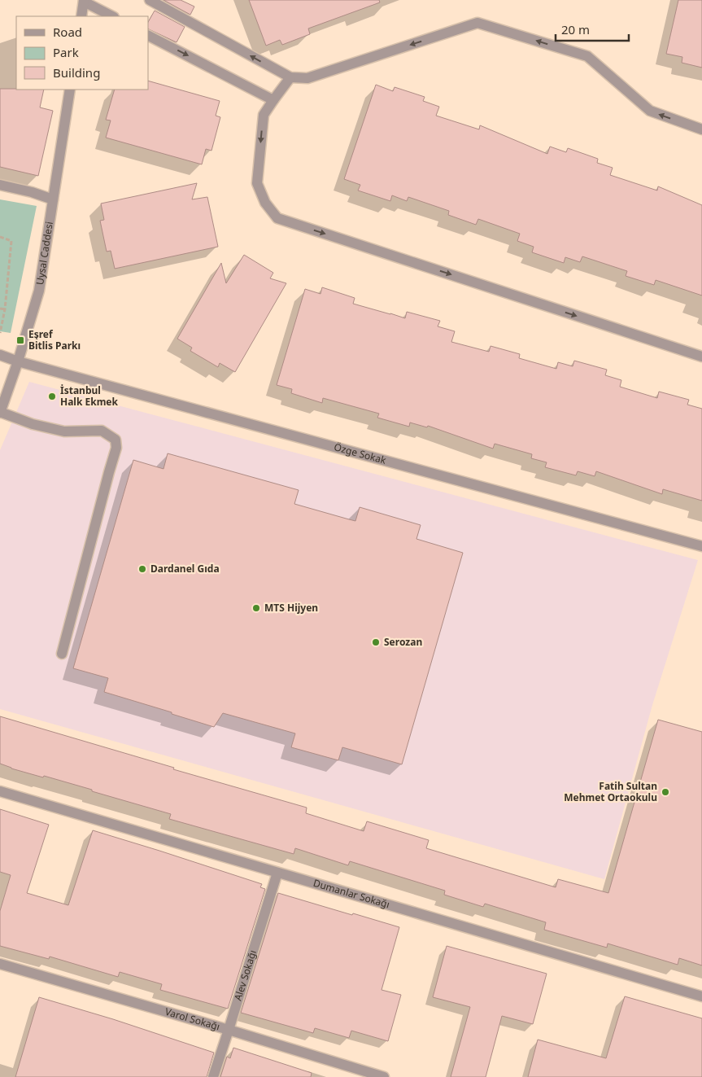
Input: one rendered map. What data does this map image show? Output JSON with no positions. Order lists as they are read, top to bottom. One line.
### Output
{"streets":{"street":["Uysal Caddesi","Özge Sokak","Dumanlar Sokağı","Alev Sokağı","Varol Sokağı"]},"crossings":[["Uysal Caddesi","Özge Sokak"],["Dumanlar Sokağı","Alev Sokağı"],["Alev Sokağı","Varol Sokağı"]],"places":{"transit":["Eşref Bitlis Parkı"],"other":["İstanbul Halk Ekmek","Dardanel Gıda","MTS Hijyen","Serozan","Fatih Sultan Mehmet Ortaokulu"]},"legend":["Road","Park","Building"],"scale_bar":"20 m"}
